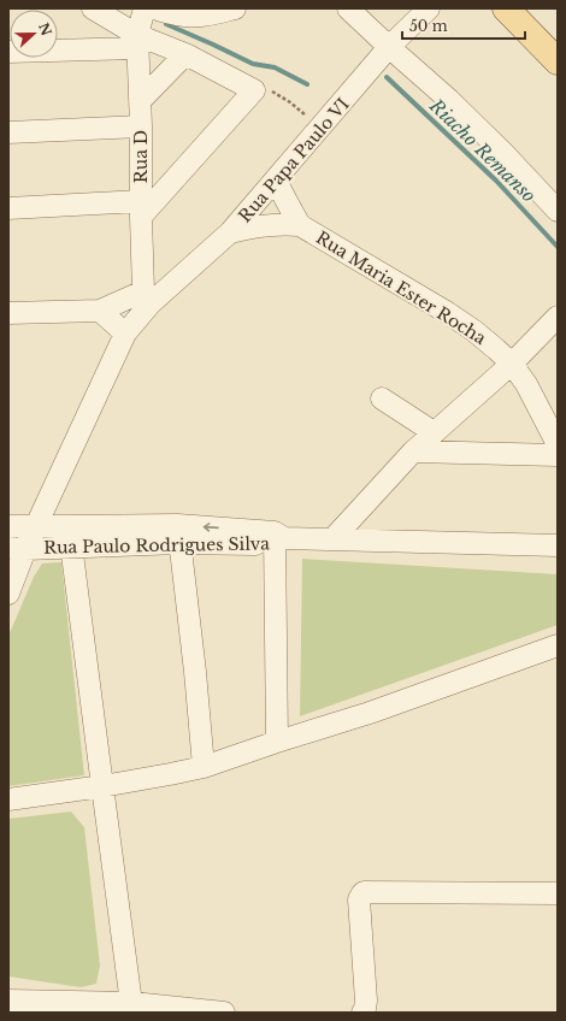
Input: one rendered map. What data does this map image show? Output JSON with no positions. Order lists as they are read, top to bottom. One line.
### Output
{"streets":{"street":["Rua D","Rua Papa Paulo VI","Rua Maria Ester Rocha","Rua Paulo Rodrigues Silva"]},"crossings":[["Rua D","Rua Papa Paulo VI"],["Rua Papa Paulo VI","Rua Maria Ester Rocha"]],"water":["Riacho Remanso"],"scale_bar":"50 m","north":"right"}
